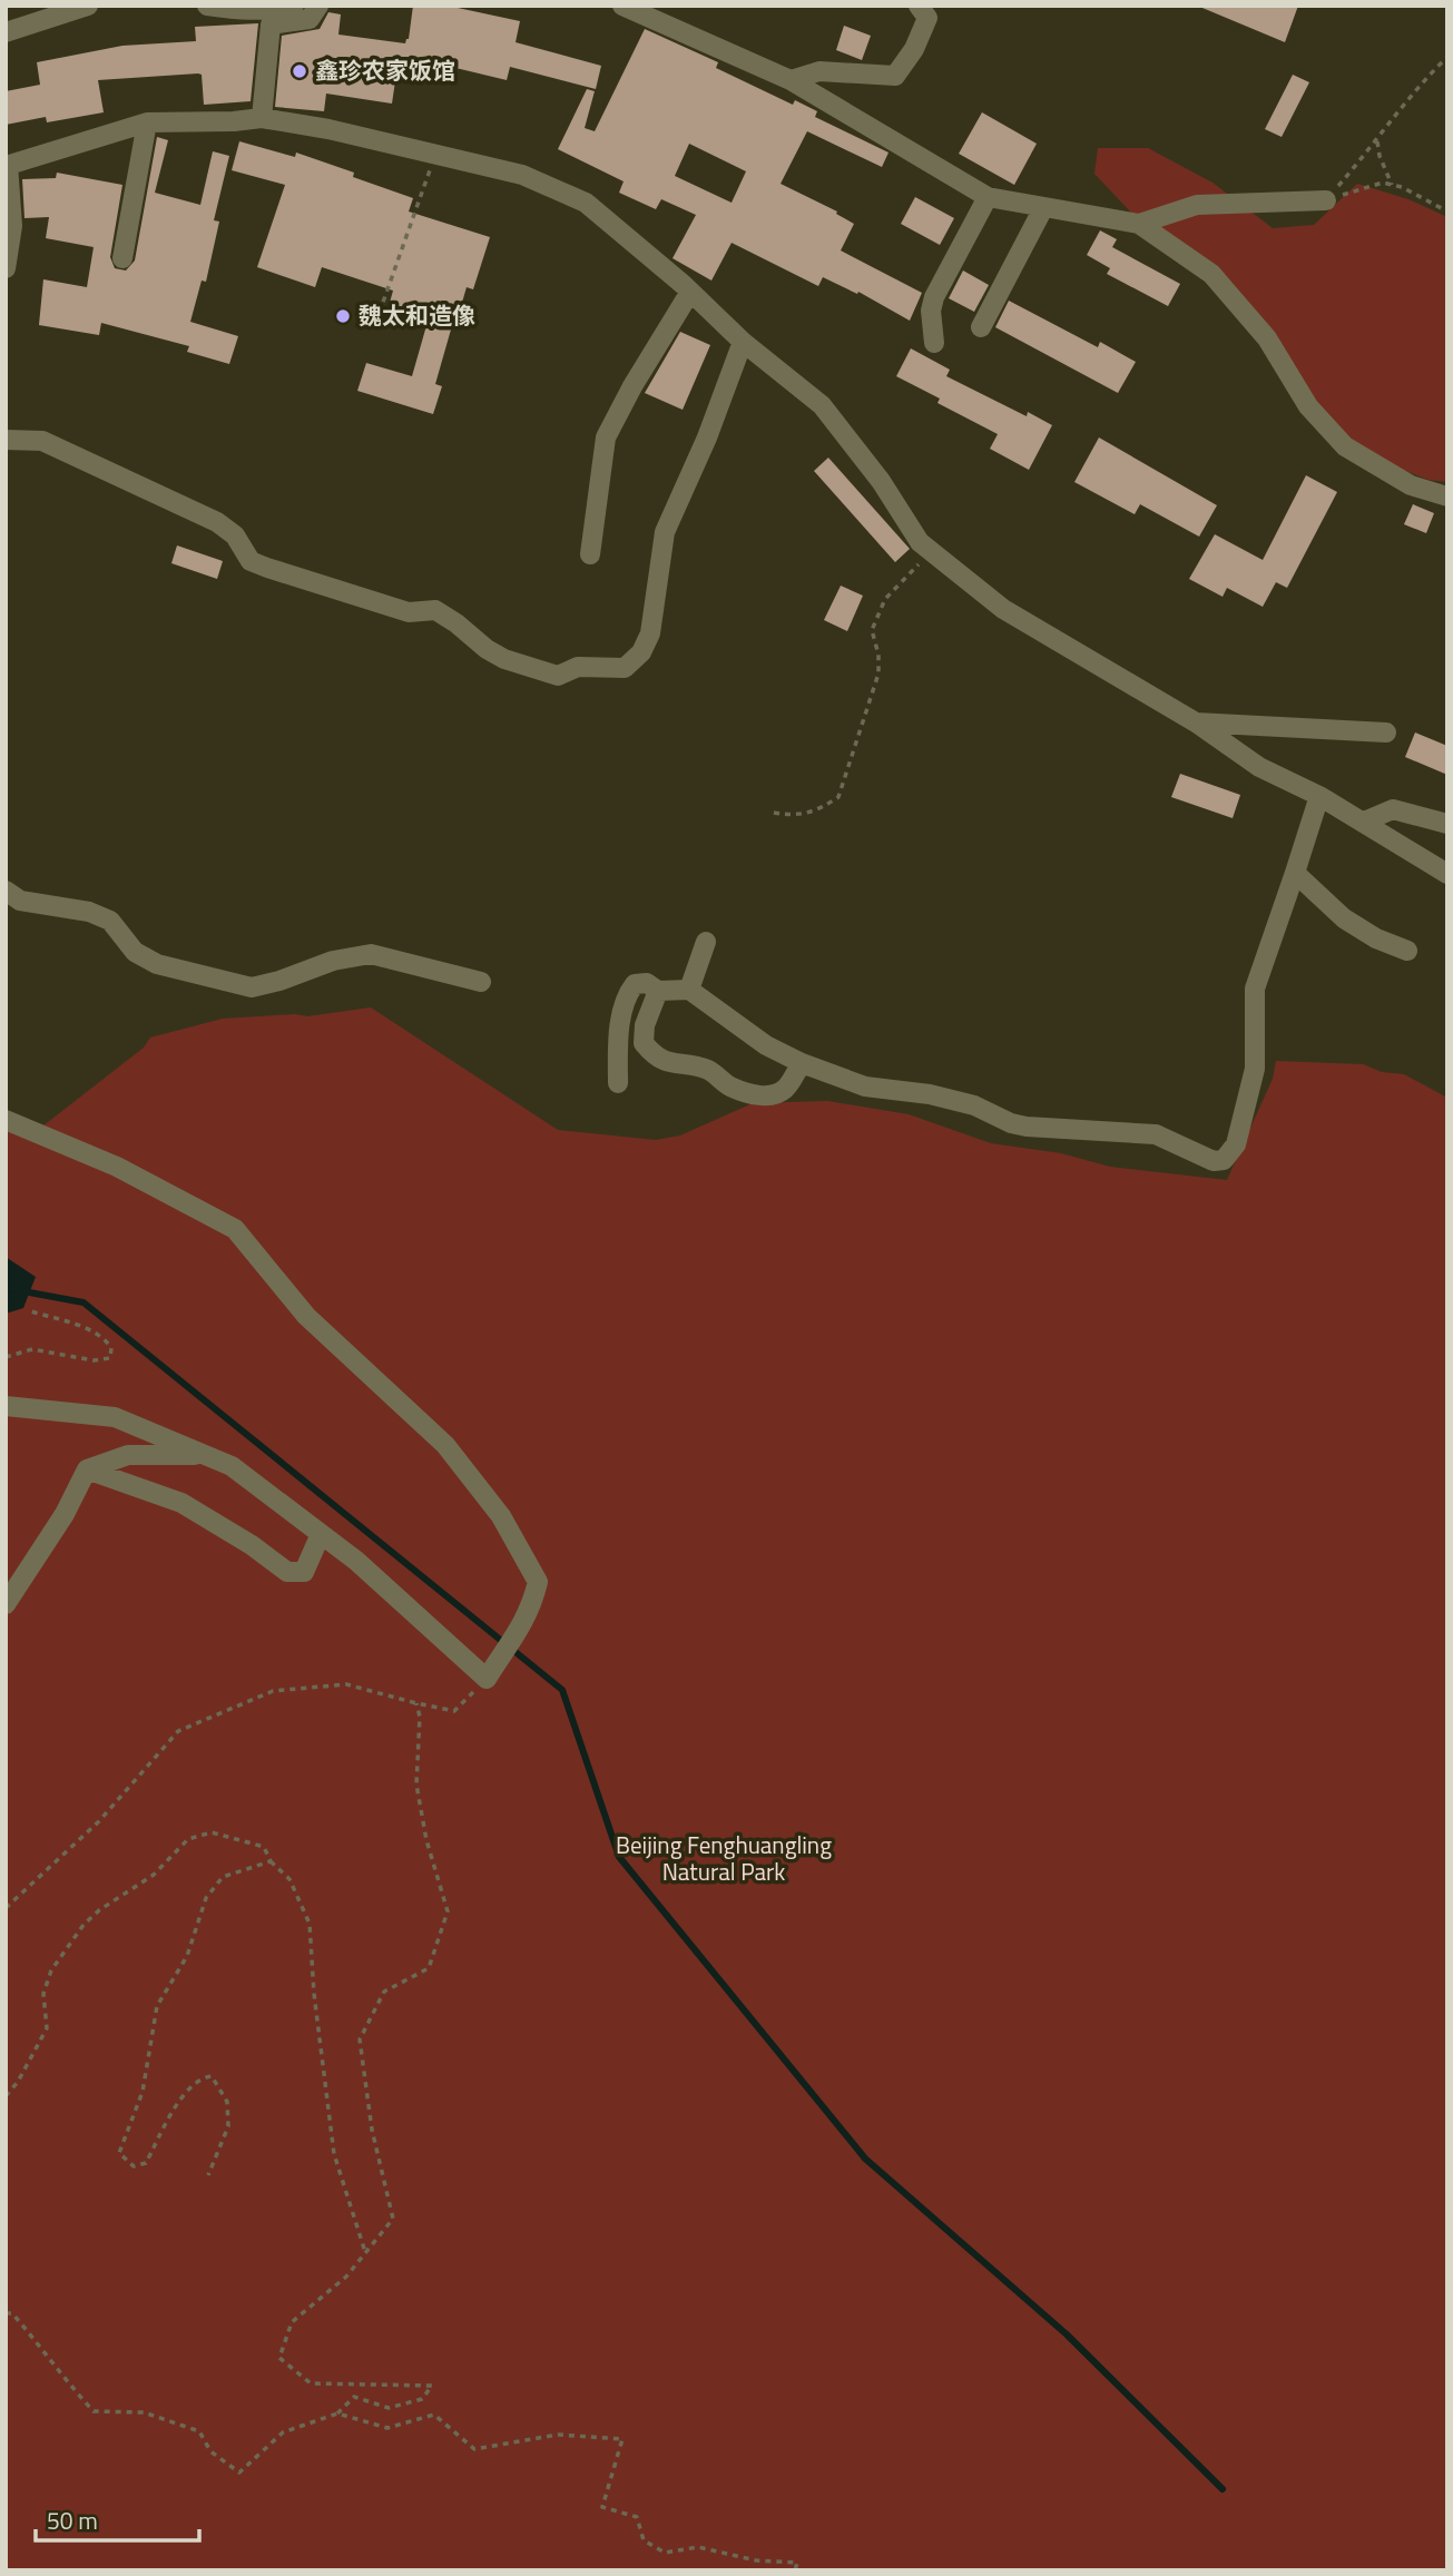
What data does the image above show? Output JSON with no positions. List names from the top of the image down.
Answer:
{
  "parks": ["Beijing Fenghuangling Natural Park"],
  "places": ["鑫珍农家饭馆", "魏太和造像"],
  "scale_bar": "50 m"
}
